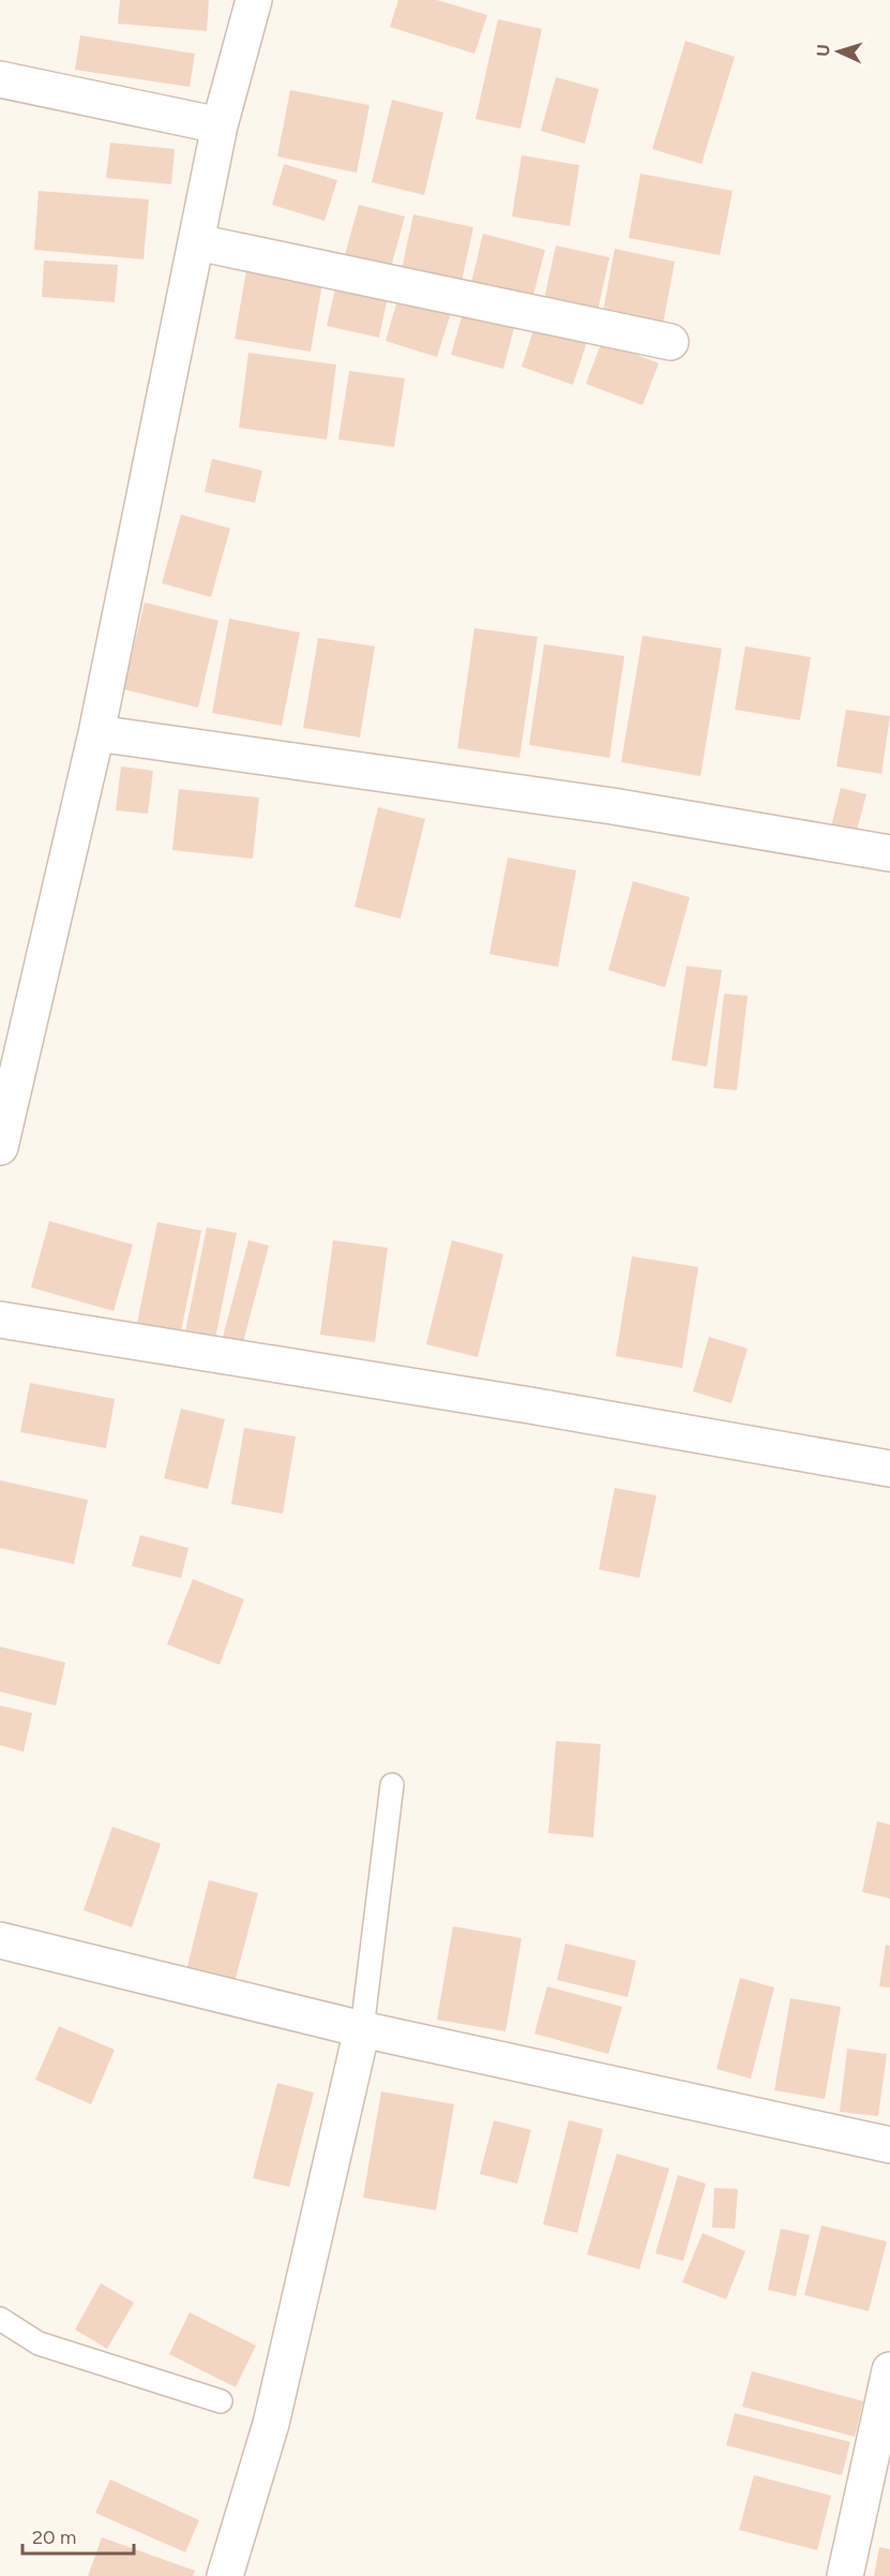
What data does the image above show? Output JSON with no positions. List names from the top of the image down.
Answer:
{
  "scale_bar": "20 m",
  "north": "left"
}
